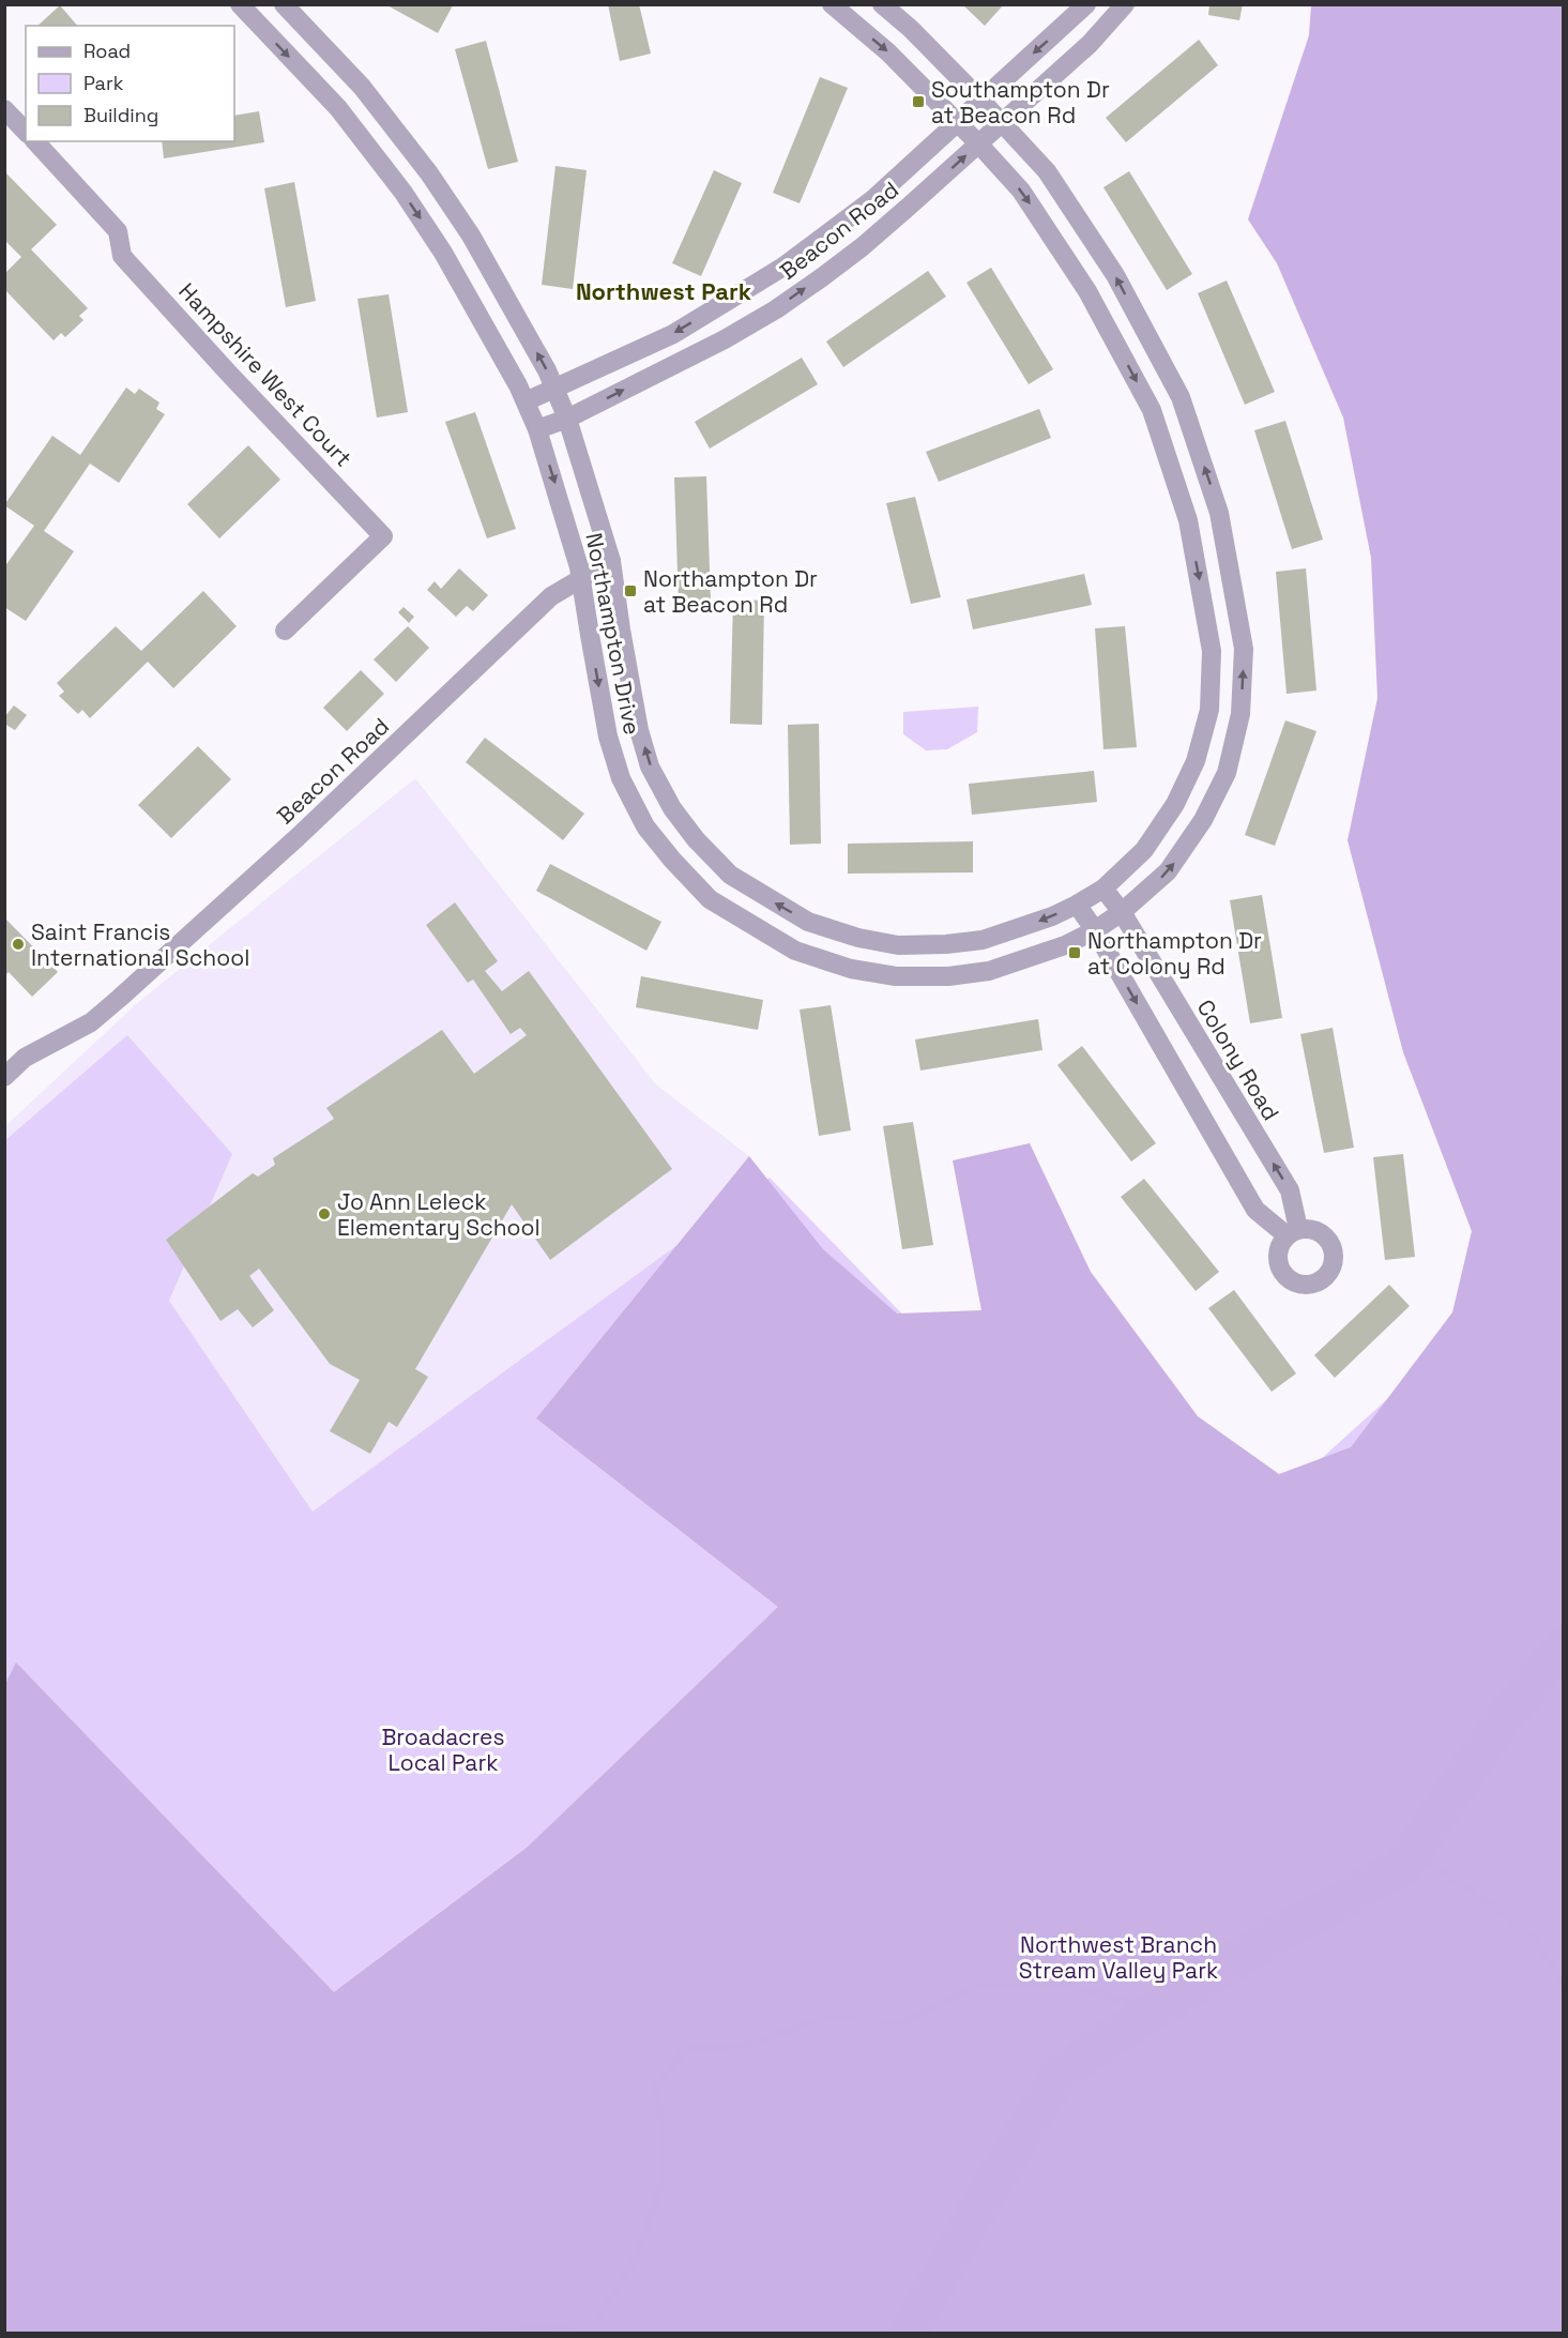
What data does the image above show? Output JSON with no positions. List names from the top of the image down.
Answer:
{
  "streets": {
    "street": [
      "Beacon Road",
      "Hampshire West Court",
      "Northampton Drive",
      "Colony Road"
    ]
  },
  "crossings": [
    ["Beacon Road", "Northampton Drive"],
    ["Northampton Drive", "Colony Road"]
  ],
  "districts": ["Northwest Park"],
  "parks": ["Broadacres Local Park", "Northwest Branch Stream Valley Park"],
  "places": {
    "transit": ["Southampton Dr at Beacon Rd", "Northampton Dr at Beacon Rd", "Northampton Dr at Colony Rd"],
    "other": ["Saint Francis International School", "Jo Ann Leleck Elementary School"]
  },
  "legend": ["Road", "Park", "Building"]
}
